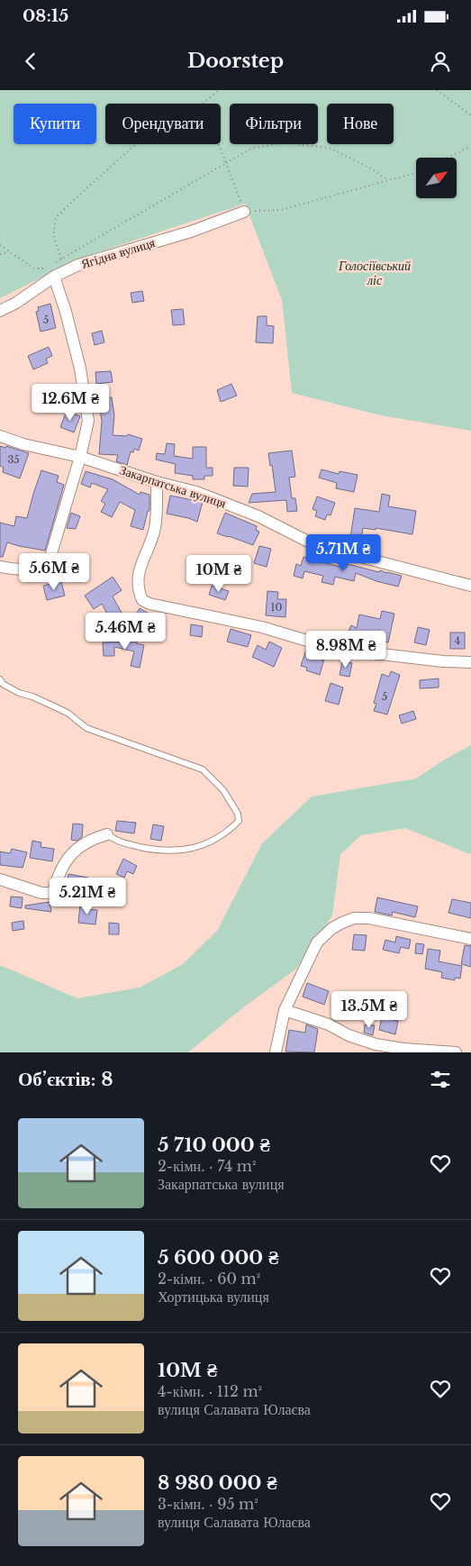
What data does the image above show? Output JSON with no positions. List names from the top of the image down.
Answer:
{
  "streets": {
    "street": ["Ягідна вулиця", "Закарпатська вулиця"]
  },
  "parks": ["Голосіївський ліс"],
  "house_numbers": [
    "5",
    "35",
    "10",
    "4",
    "5"
  ],
  "north": "top right",
  "page": {
    "status": "08:15",
    "header": "Doorstep",
    "chip": [
      "Купити",
      "Орендувати",
      "Фільтри",
      "Нове"
    ],
    "price": [
      "12.6M ₴",
      "5.71M ₴",
      "5.6M ₴",
      "10M ₴",
      "5.46M ₴",
      "8.98M ₴",
      "5.21M ₴",
      "13.5M ₴"
    ],
    "heading": "Об’єктів: 8",
    "list": [
      {
        "name": "5 710 000 ₴",
        "note": "2-кімн. · 74 m² · Закарпатська вулиця"
      },
      {
        "name": "5 600 000 ₴",
        "note": "2-кімн. · 60 m² · Хортицька вулиця"
      },
      {
        "name": "10M ₴",
        "note": "4-кімн. · 112 m² · вулиця Салавата Юлаєва"
      },
      {
        "name": "8 980 000 ₴",
        "note": "3-кімн. · 95 m² · вулиця Салавата Юлаєва"
      }
    ]
  }
}
